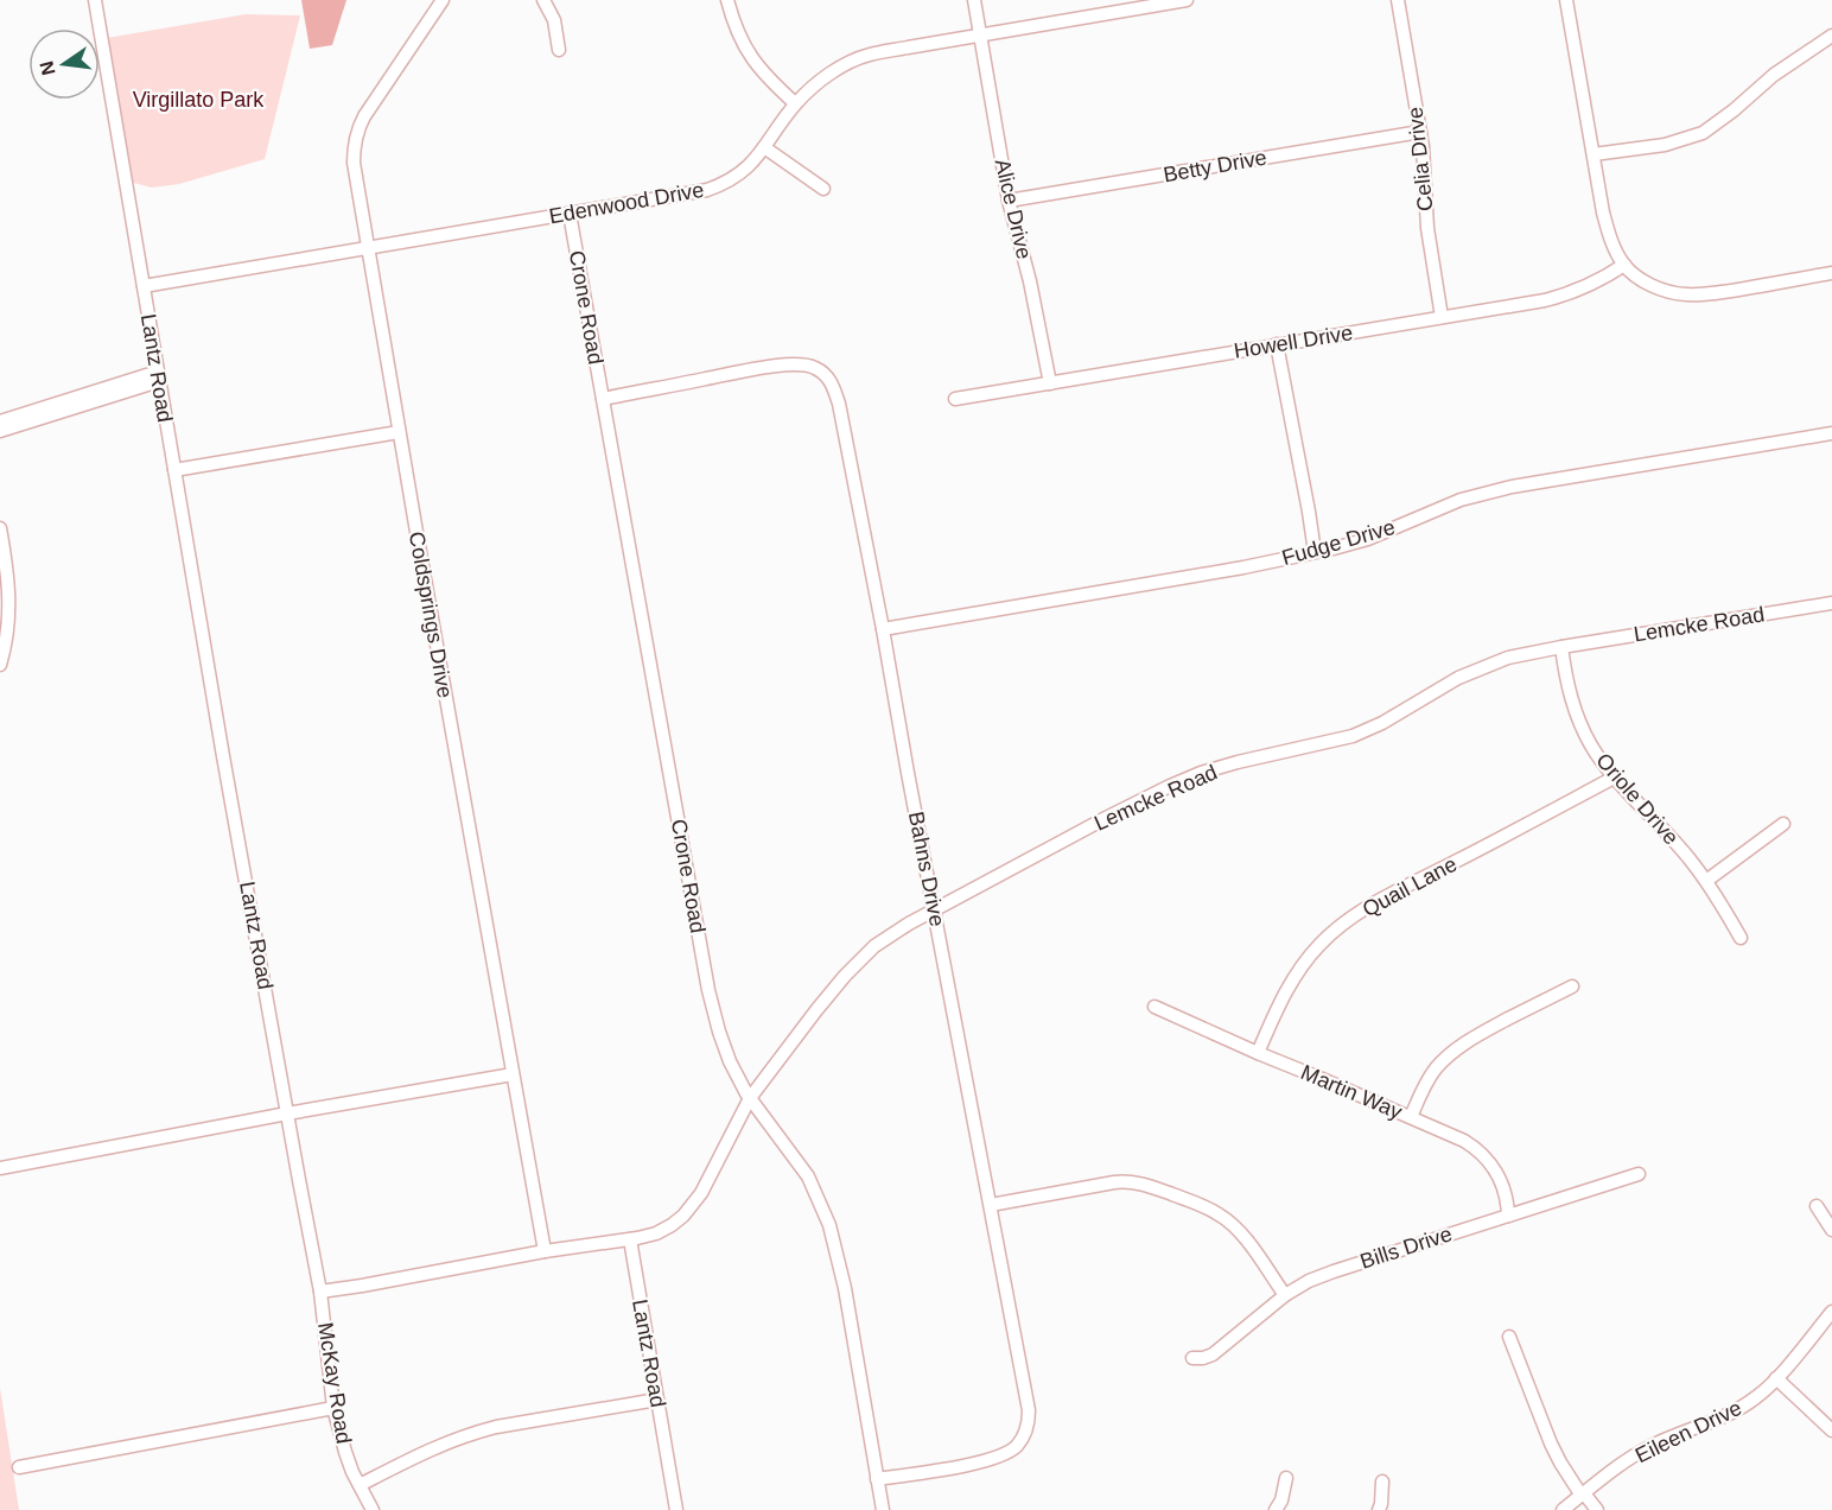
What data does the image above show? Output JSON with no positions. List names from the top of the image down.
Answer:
{
  "streets": {
    "street": [
      "Celia Drive",
      "Betty Drive",
      "Edenwood Drive",
      "Alice Drive",
      "Crone Road",
      "Howell Drive",
      "Lantz Road",
      "Fudge Drive",
      "Coldsprings Drive",
      "Lemcke Road",
      "Oriole Drive",
      "Bahns Drive",
      "Quail Lane",
      "Martin Way",
      "Bills Drive",
      "McKay Road",
      "Eileen Drive"
    ]
  },
  "crossings": [
    ["Celia Drive", "Betty Drive"],
    ["Celia Drive", "Howell Drive"],
    ["Betty Drive", "Alice Drive"],
    ["Edenwood Drive", "Alice Drive"],
    ["Edenwood Drive", "Crone Road"],
    ["Edenwood Drive", "Lantz Road"],
    ["Edenwood Drive", "Coldsprings Drive"],
    ["Alice Drive", "Howell Drive"],
    ["Crone Road", "Lemcke Road"],
    ["Crone Road", "Bahns Drive"],
    ["Lantz Road", "Lemcke Road"],
    ["Lantz Road", "McKay Road"],
    ["Fudge Drive", "Bahns Drive"],
    ["Lemcke Road", "Oriole Drive"],
    ["Lemcke Road", "Bahns Drive"],
    ["Oriole Drive", "Quail Lane"],
    ["Quail Lane", "Martin Way"],
    ["Martin Way", "Bills Drive"]
  ],
  "parks": ["Virgillato Park"],
  "north": "left"
}
